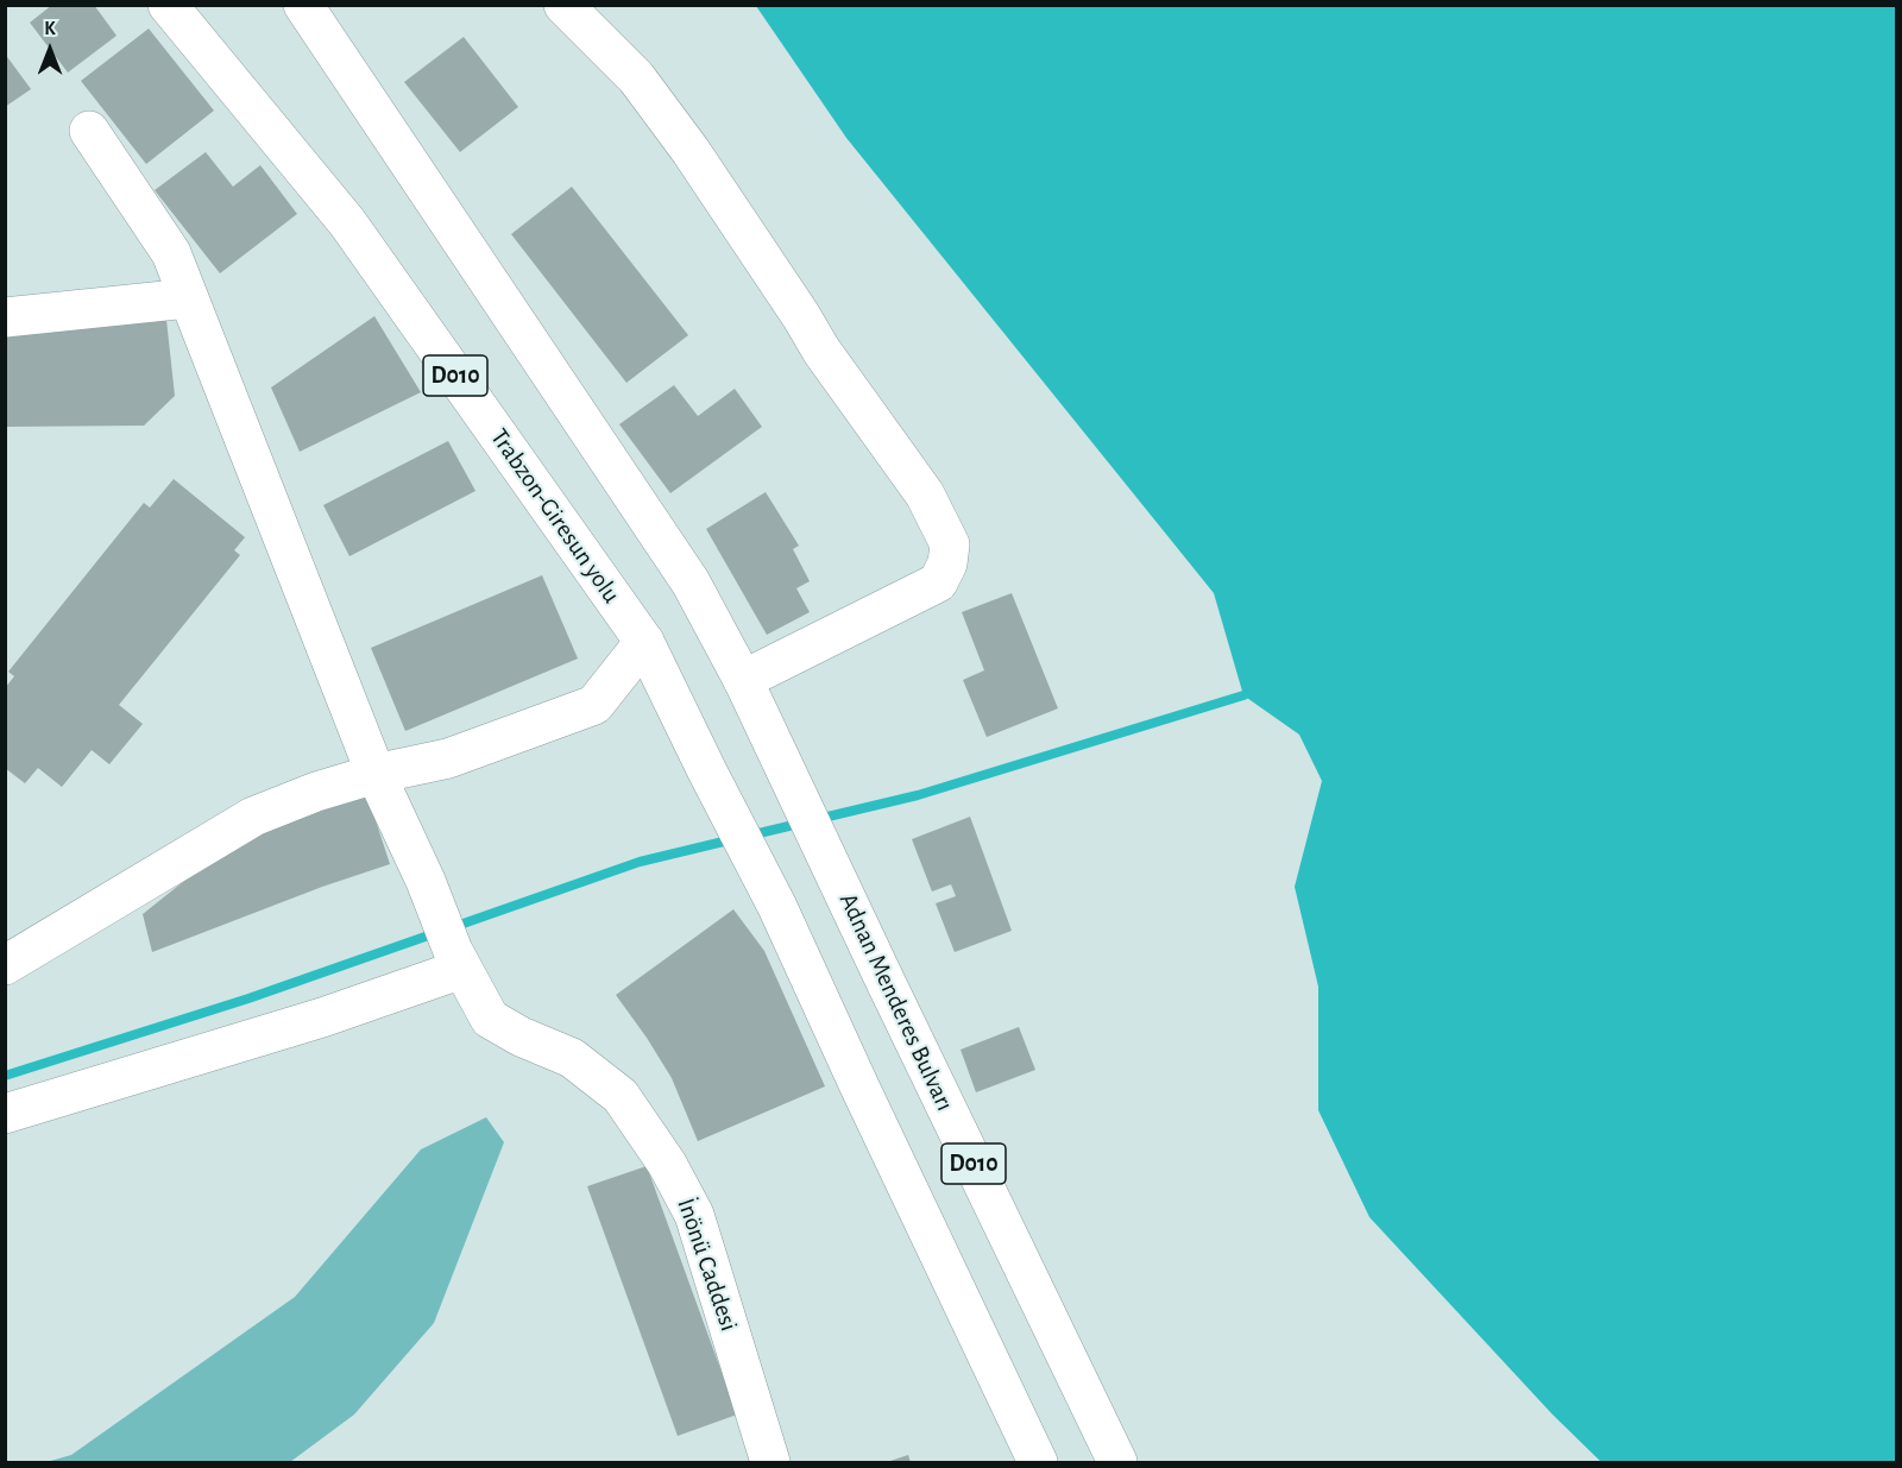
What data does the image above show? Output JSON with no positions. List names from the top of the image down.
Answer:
{
  "streets": {
    "main road": [
      "D010",
      "Trabzon-Giresun yolu",
      "Adnan Menderes Bulvarı",
      "İnönü Caddesi"
    ]
  },
  "crossings": [
    ["D010", "Adnan Menderes Bulvarı"]
  ],
  "north": "top"
}
